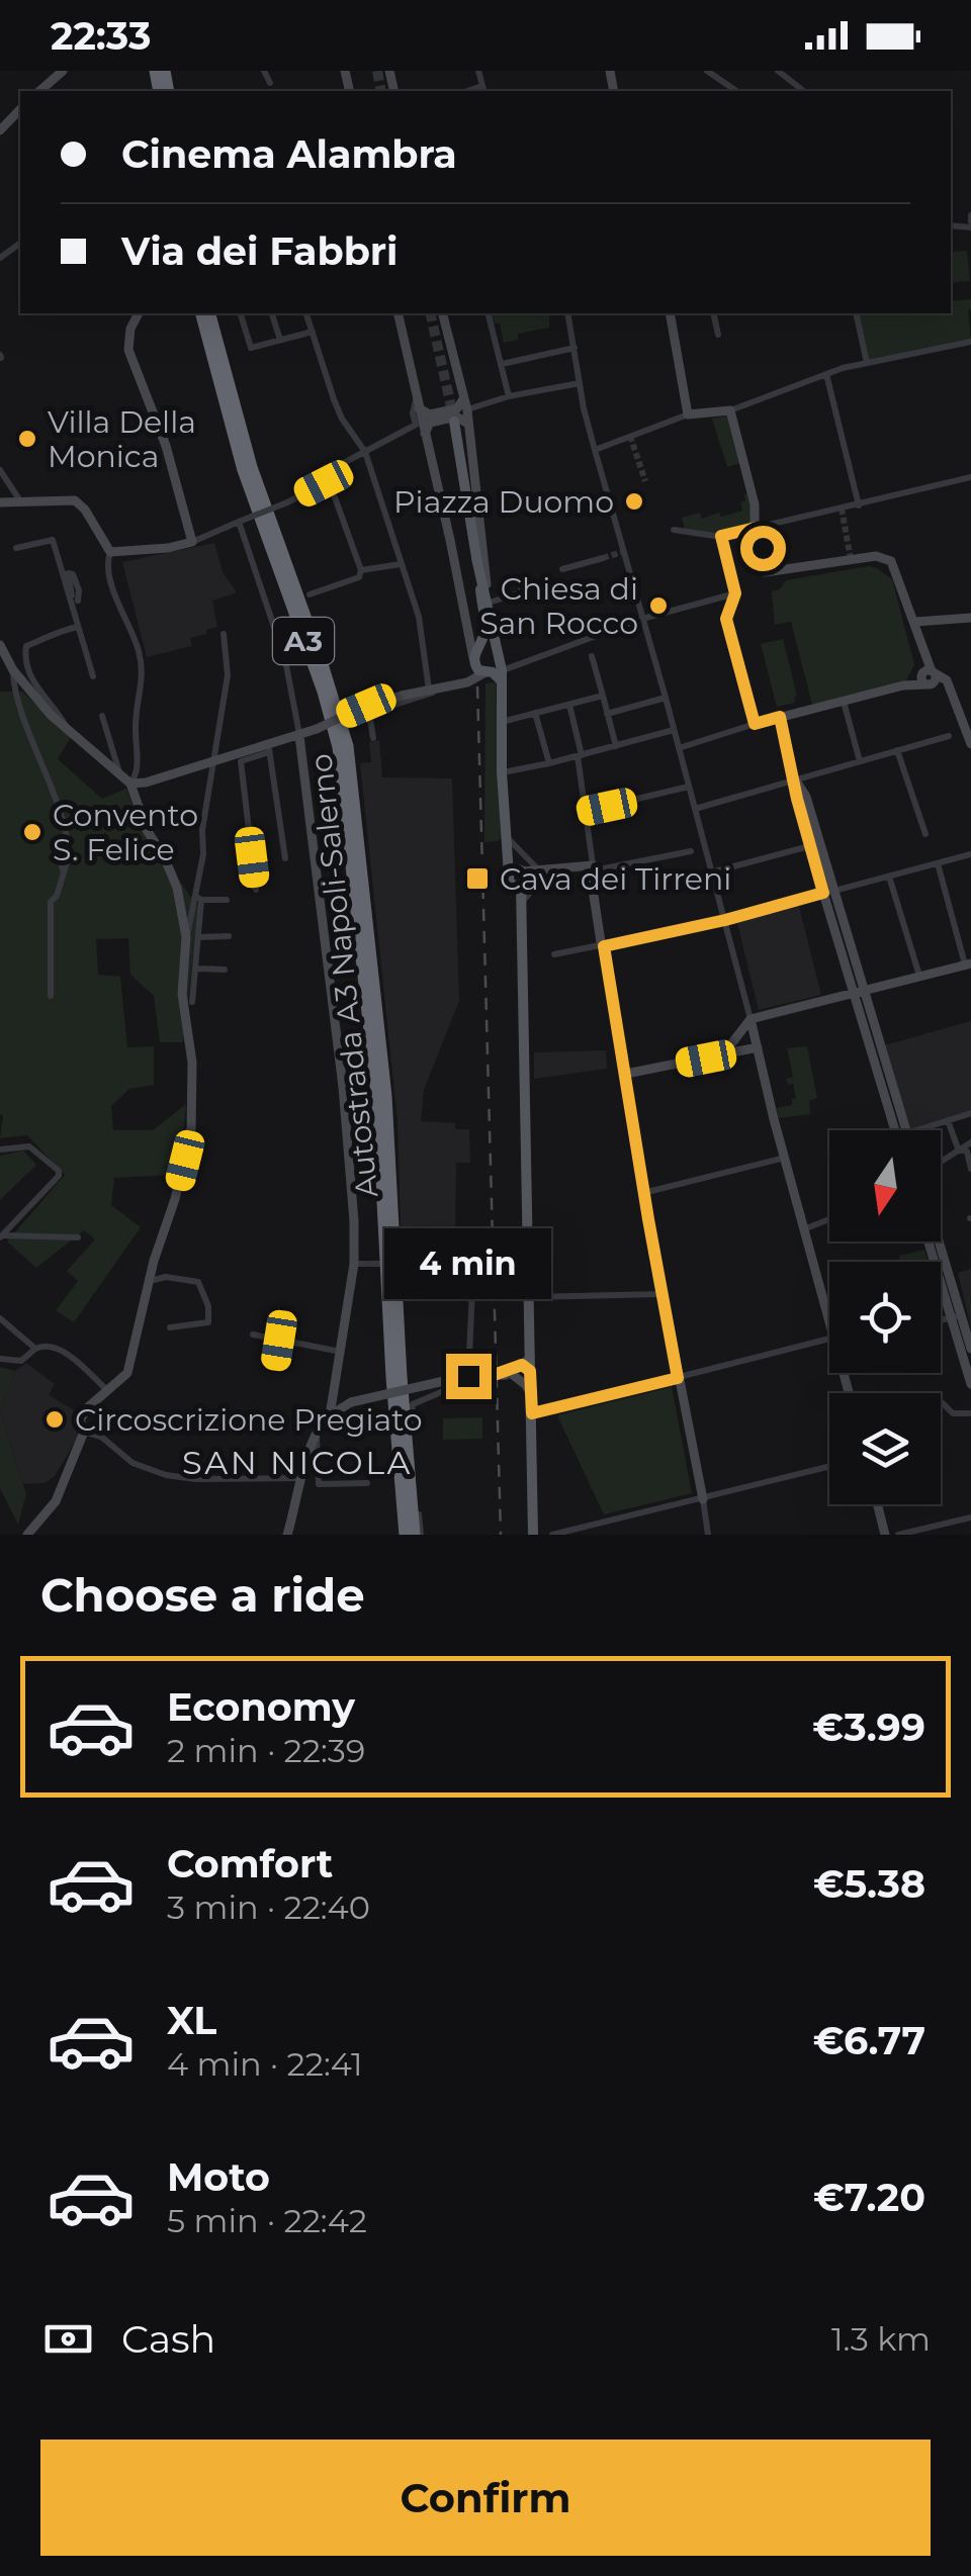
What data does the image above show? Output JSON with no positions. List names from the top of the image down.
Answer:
{
  "streets": {
    "highway": ["A3", "Autostrada A3 Napoli-Salerno"]
  },
  "districts": ["SAN NICOLA"],
  "places": {
    "other": [
      "Villa Della Monica",
      "Piazza Duomo",
      "Chiesa di San Rocco",
      "Convento S. Felice",
      "Circoscrizione Pregiato"
    ],
    "transit": ["Cava dei Tirreni"]
  },
  "north": "bottom",
  "page": {
    "status": "22:33",
    "banner": ["Cinema Alambra", "Via dei Fabbri"],
    "bubble": "4 min",
    "heading": "Choose a ride",
    "list": [
      {
        "name": "Economy",
        "note": "2 min · 22:39",
        "value": "€3.99"
      },
      {
        "name": "Comfort",
        "note": "3 min · 22:40",
        "value": "€5.38"
      },
      {
        "name": "XL",
        "note": "4 min · 22:41",
        "value": "€6.77"
      },
      {
        "name": "Moto",
        "note": "5 min · 22:42",
        "value": "€7.20"
      }
    ],
    "pay": ["Cash", "1.3 km"],
    "buttons": "Confirm"
  }
}
